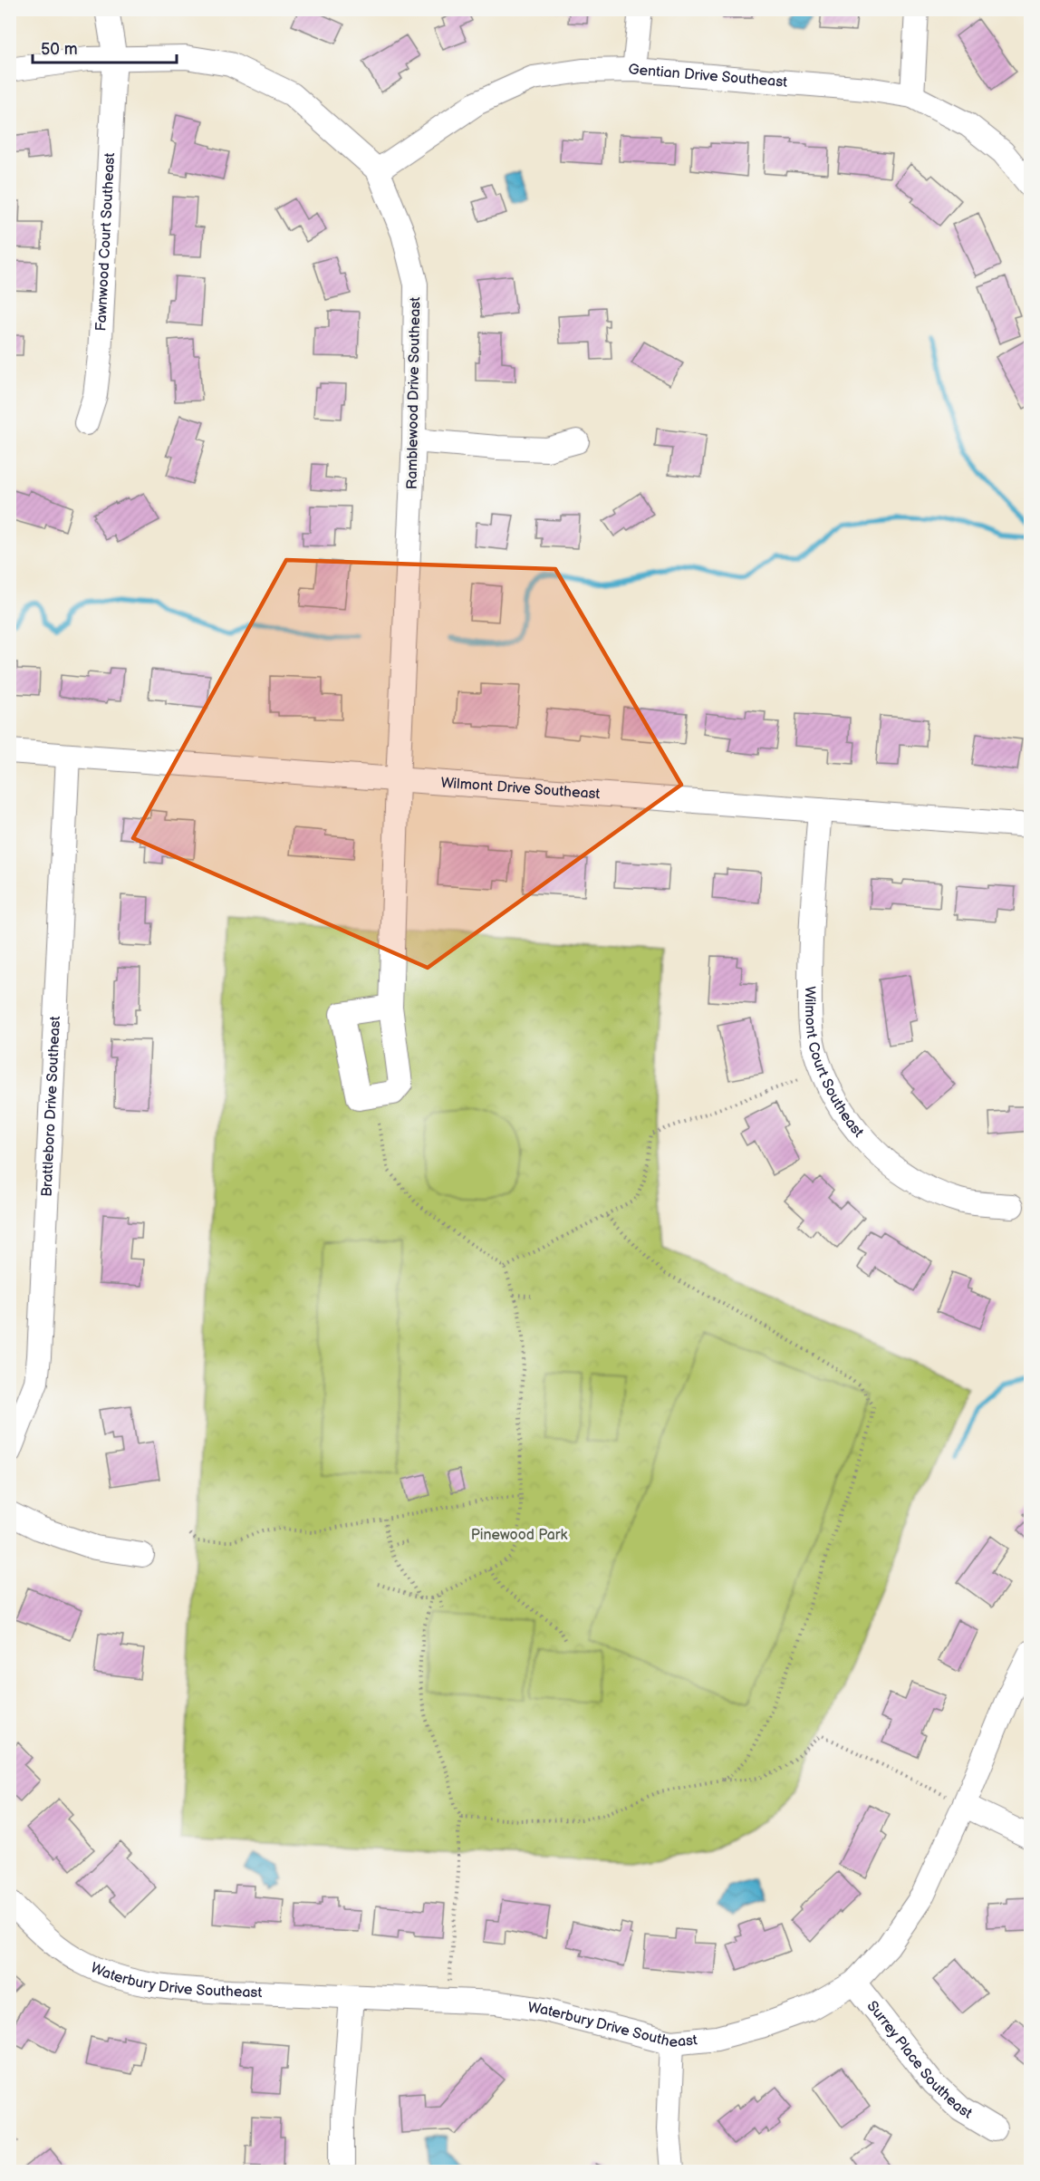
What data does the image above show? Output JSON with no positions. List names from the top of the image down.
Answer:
{
  "streets": {
    "street": [
      "Gentian Drive Southeast",
      "Fawnwood Court Southeast",
      "Ramblewood Drive Southeast",
      "Wilmont Drive Southeast",
      "Wilmont Court Southeast",
      "Brattleboro Drive Southeast",
      "Waterbury Drive Southeast",
      "Surrey Place Southeast"
    ]
  },
  "crossings": [
    ["Gentian Drive Southeast", "Ramblewood Drive Southeast"],
    ["Fawnwood Court Southeast", "Ramblewood Drive Southeast"],
    ["Ramblewood Drive Southeast", "Wilmont Drive Southeast"],
    ["Wilmont Drive Southeast", "Wilmont Court Southeast"],
    ["Wilmont Drive Southeast", "Brattleboro Drive Southeast"],
    ["Waterbury Drive Southeast", "Surrey Place Southeast"]
  ],
  "parks": ["Pinewood Park"],
  "scale_bar": "50 m"
}
